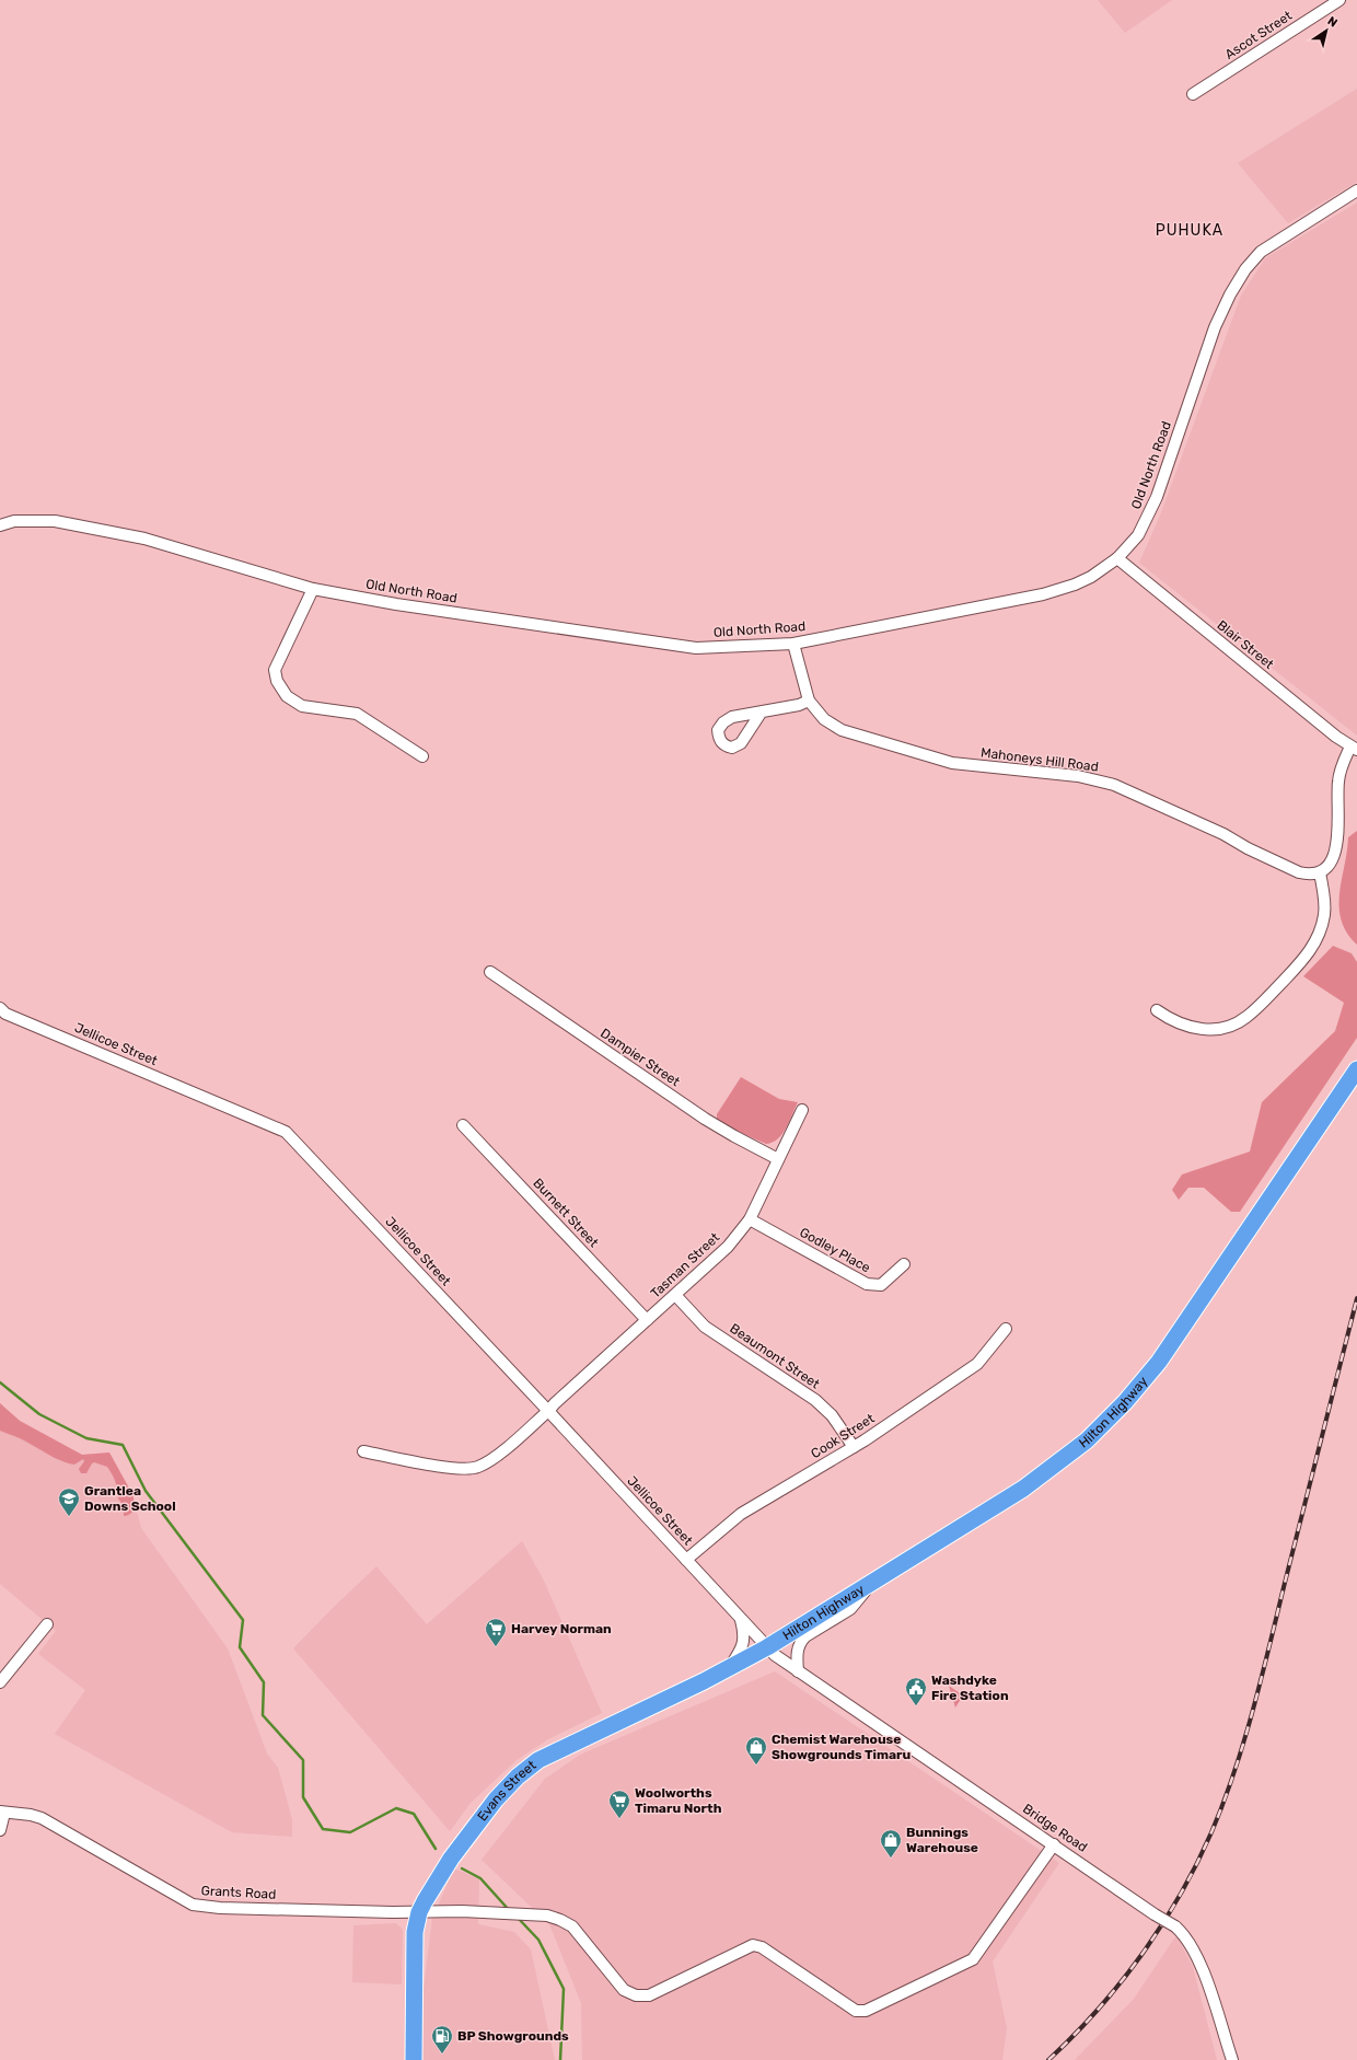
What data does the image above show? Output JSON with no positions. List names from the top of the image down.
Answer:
{
  "streets": {
    "highway": ["Hilton Highway", "Evans Street"],
    "street": [
      "Ascot Street",
      "Old North Road",
      "Blair Street",
      "Mahoneys Hill Road",
      "Jellicoe Street",
      "Dampier Street",
      "Burnett Street",
      "Godley Place",
      "Tasman Street",
      "Beaumont Street",
      "Cook Street",
      "Bridge Road",
      "Grants Road"
    ]
  },
  "crossings": [
    ["Old North Road", "Blair Street"],
    ["Old North Road", "Mahoneys Hill Road"],
    ["Jellicoe Street", "Tasman Street"],
    ["Jellicoe Street", "Hilton Highway"],
    ["Jellicoe Street", "Cook Street"],
    ["Jellicoe Street", "Evans Street"],
    ["Jellicoe Street", "Bridge Road"],
    ["Dampier Street", "Tasman Street"],
    ["Burnett Street", "Tasman Street"],
    ["Godley Place", "Tasman Street"],
    ["Tasman Street", "Beaumont Street"],
    ["Beaumont Street", "Cook Street"],
    ["Hilton Highway", "Evans Street"],
    ["Hilton Highway", "Bridge Road"],
    ["Evans Street", "Bridge Road"],
    ["Evans Street", "Grants Road"],
    ["Bridge Road", "Grants Road"]
  ],
  "districts": ["PUHUKA"],
  "places": {
    "school or university": ["Grantlea Downs School"],
    "supermarket": ["Harvey Norman", "Woolworths Timaru North"],
    "public building": ["Washdyke Fire Station"],
    "shop": ["Chemist Warehouse Showgrounds Timaru", "Bunnings Warehouse"],
    "fuel station": ["BP Showgrounds"]
  },
  "north": "top right"
}
